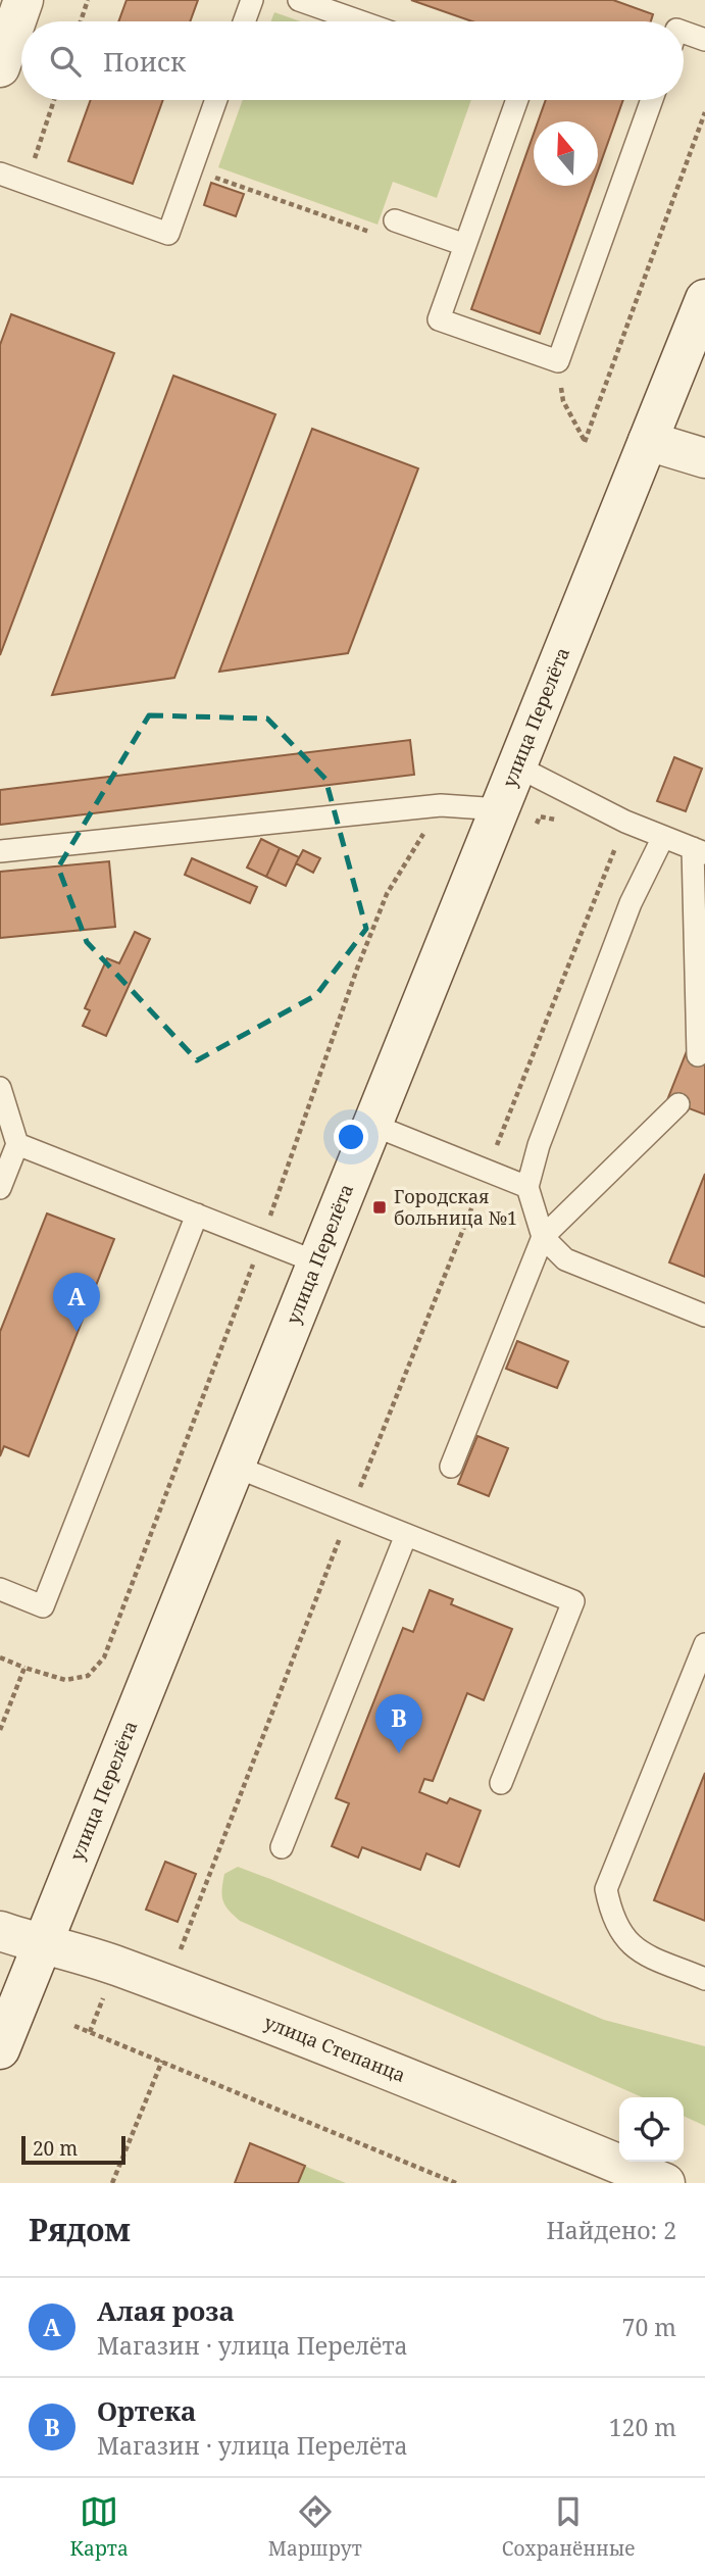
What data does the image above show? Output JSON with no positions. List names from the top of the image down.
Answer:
{
  "streets": {
    "main road": ["улица Перелёта", "улица Степанца"]
  },
  "crossings": [
    ["улица Перелёта", "улица Степанца"]
  ],
  "places": {
    "transit": ["Городская больница №1"]
  },
  "scale_bar": "20 m",
  "north": "top",
  "page": {
    "search": "Поиск",
    "pins": ["A", "B"],
    "scale": "20 m",
    "heading": ["Рядом", "Найдено: 2"],
    "list": [
      {
        "mark": "A",
        "name": "Алая роза",
        "note": "Магазин · улица Перелёта",
        "value": "70 m"
      },
      {
        "mark": "B",
        "name": "Ортека",
        "note": "Магазин · улица Перелёта",
        "value": "120 m"
      }
    ],
    "nav": ["Карта", "Маршрут", "Сохранённые"]
  }
}
